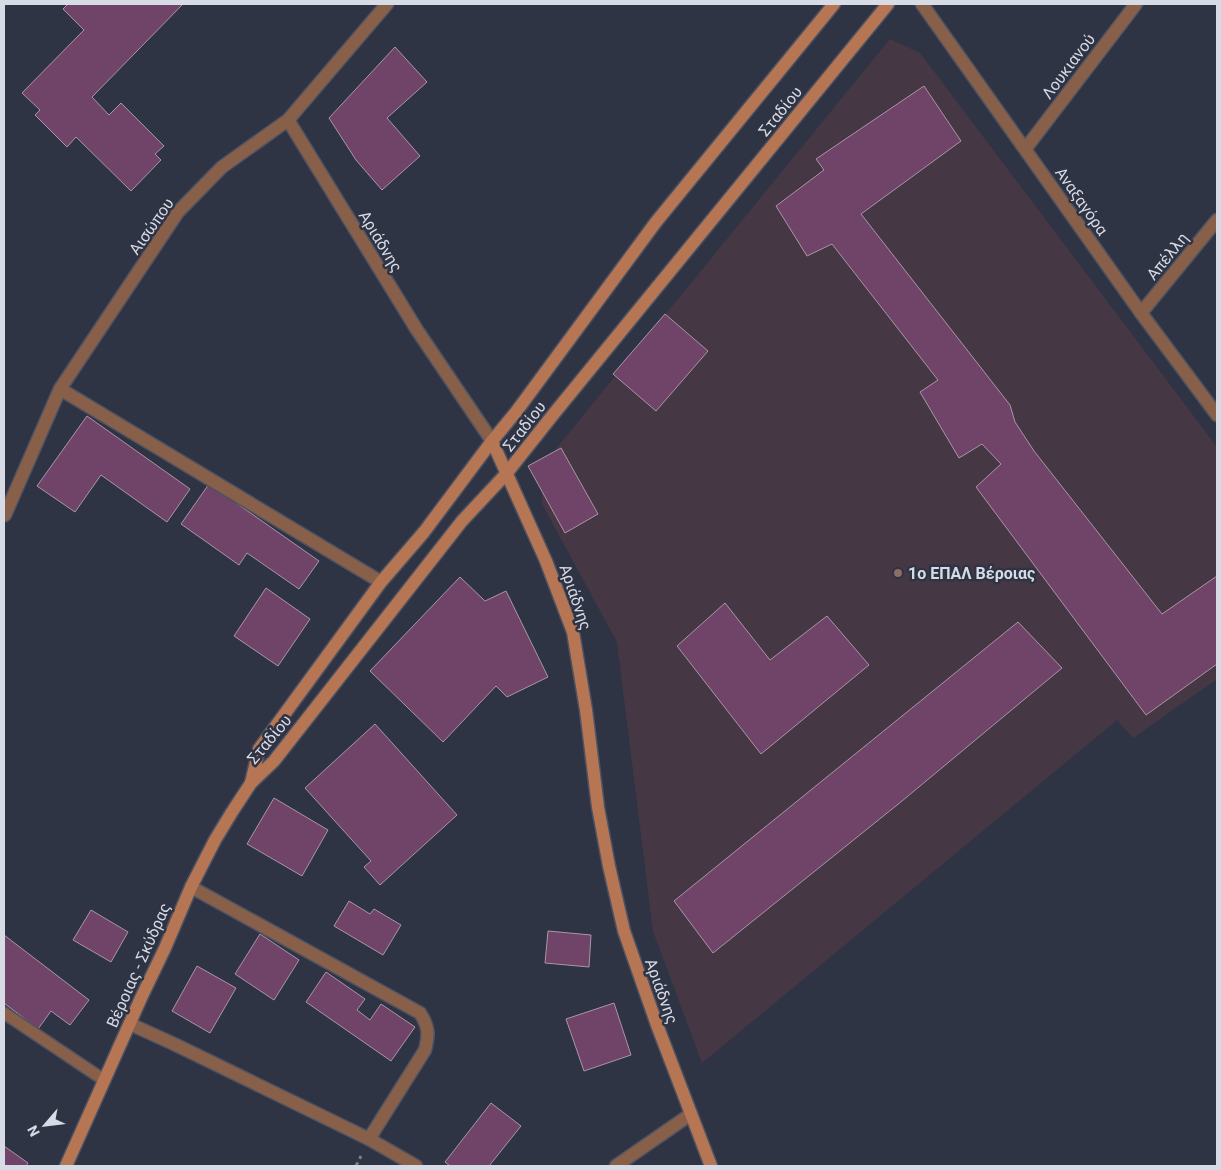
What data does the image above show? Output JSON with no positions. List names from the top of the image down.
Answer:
{
  "streets": {
    "main road": ["Σταδίου", "Αριάδνης", "Βέροιας - Σκύδρας"],
    "street": [
      "Λουκιανού",
      "Αναξαγόρα",
      "Αισώπου",
      "Απέλλη"
    ]
  },
  "crossings": [
    ["Λουκιανού", "Αναξαγόρα"],
    ["Σταδίου", "Αριάδνης"],
    ["Σταδίου", "Βέροιας - Σκύδρας"],
    ["Αναξαγόρα", "Απέλλη"],
    ["Αισώπου", "Αριάδνης"]
  ],
  "places": ["1ο ΕΠΑΛ Βέροιας"],
  "north": "bottom left"
}
